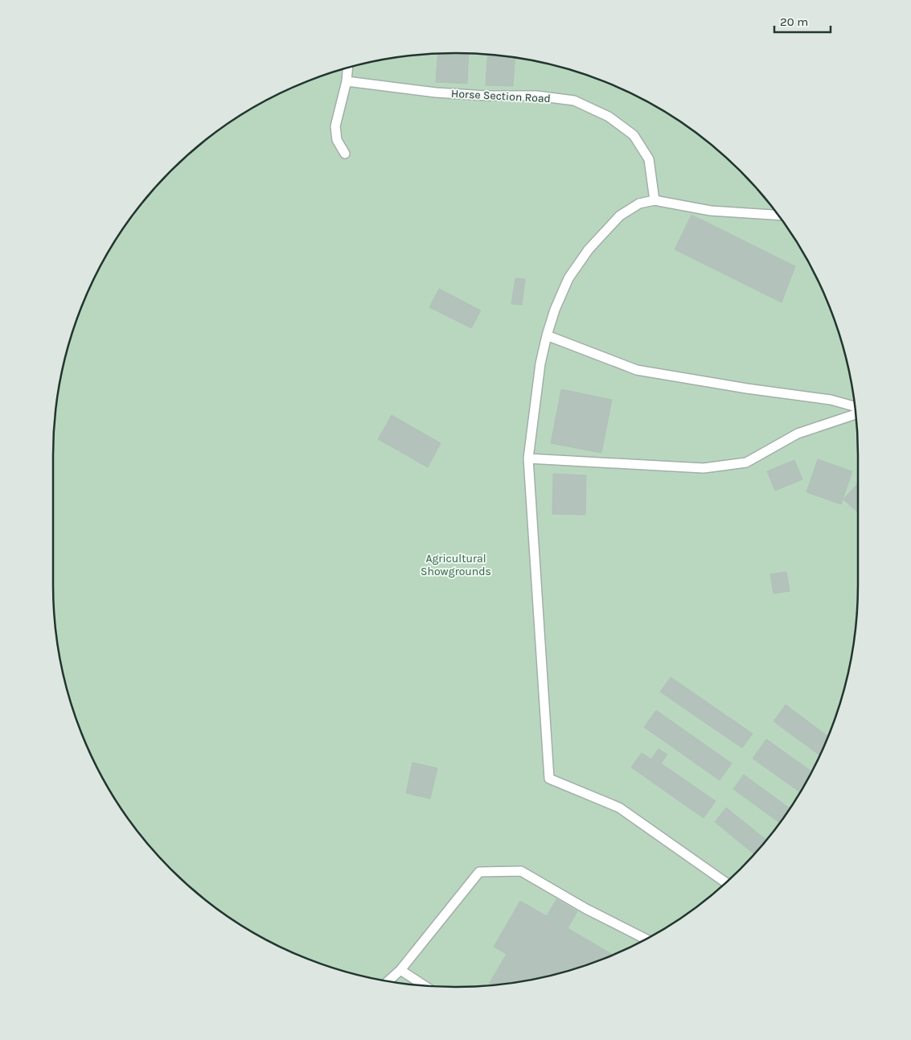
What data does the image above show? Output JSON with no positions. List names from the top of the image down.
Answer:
{
  "streets": {
    "lane": ["Horse Section Road"]
  },
  "parks": ["Agricultural Showgrounds"],
  "scale_bar": "20 m"
}
